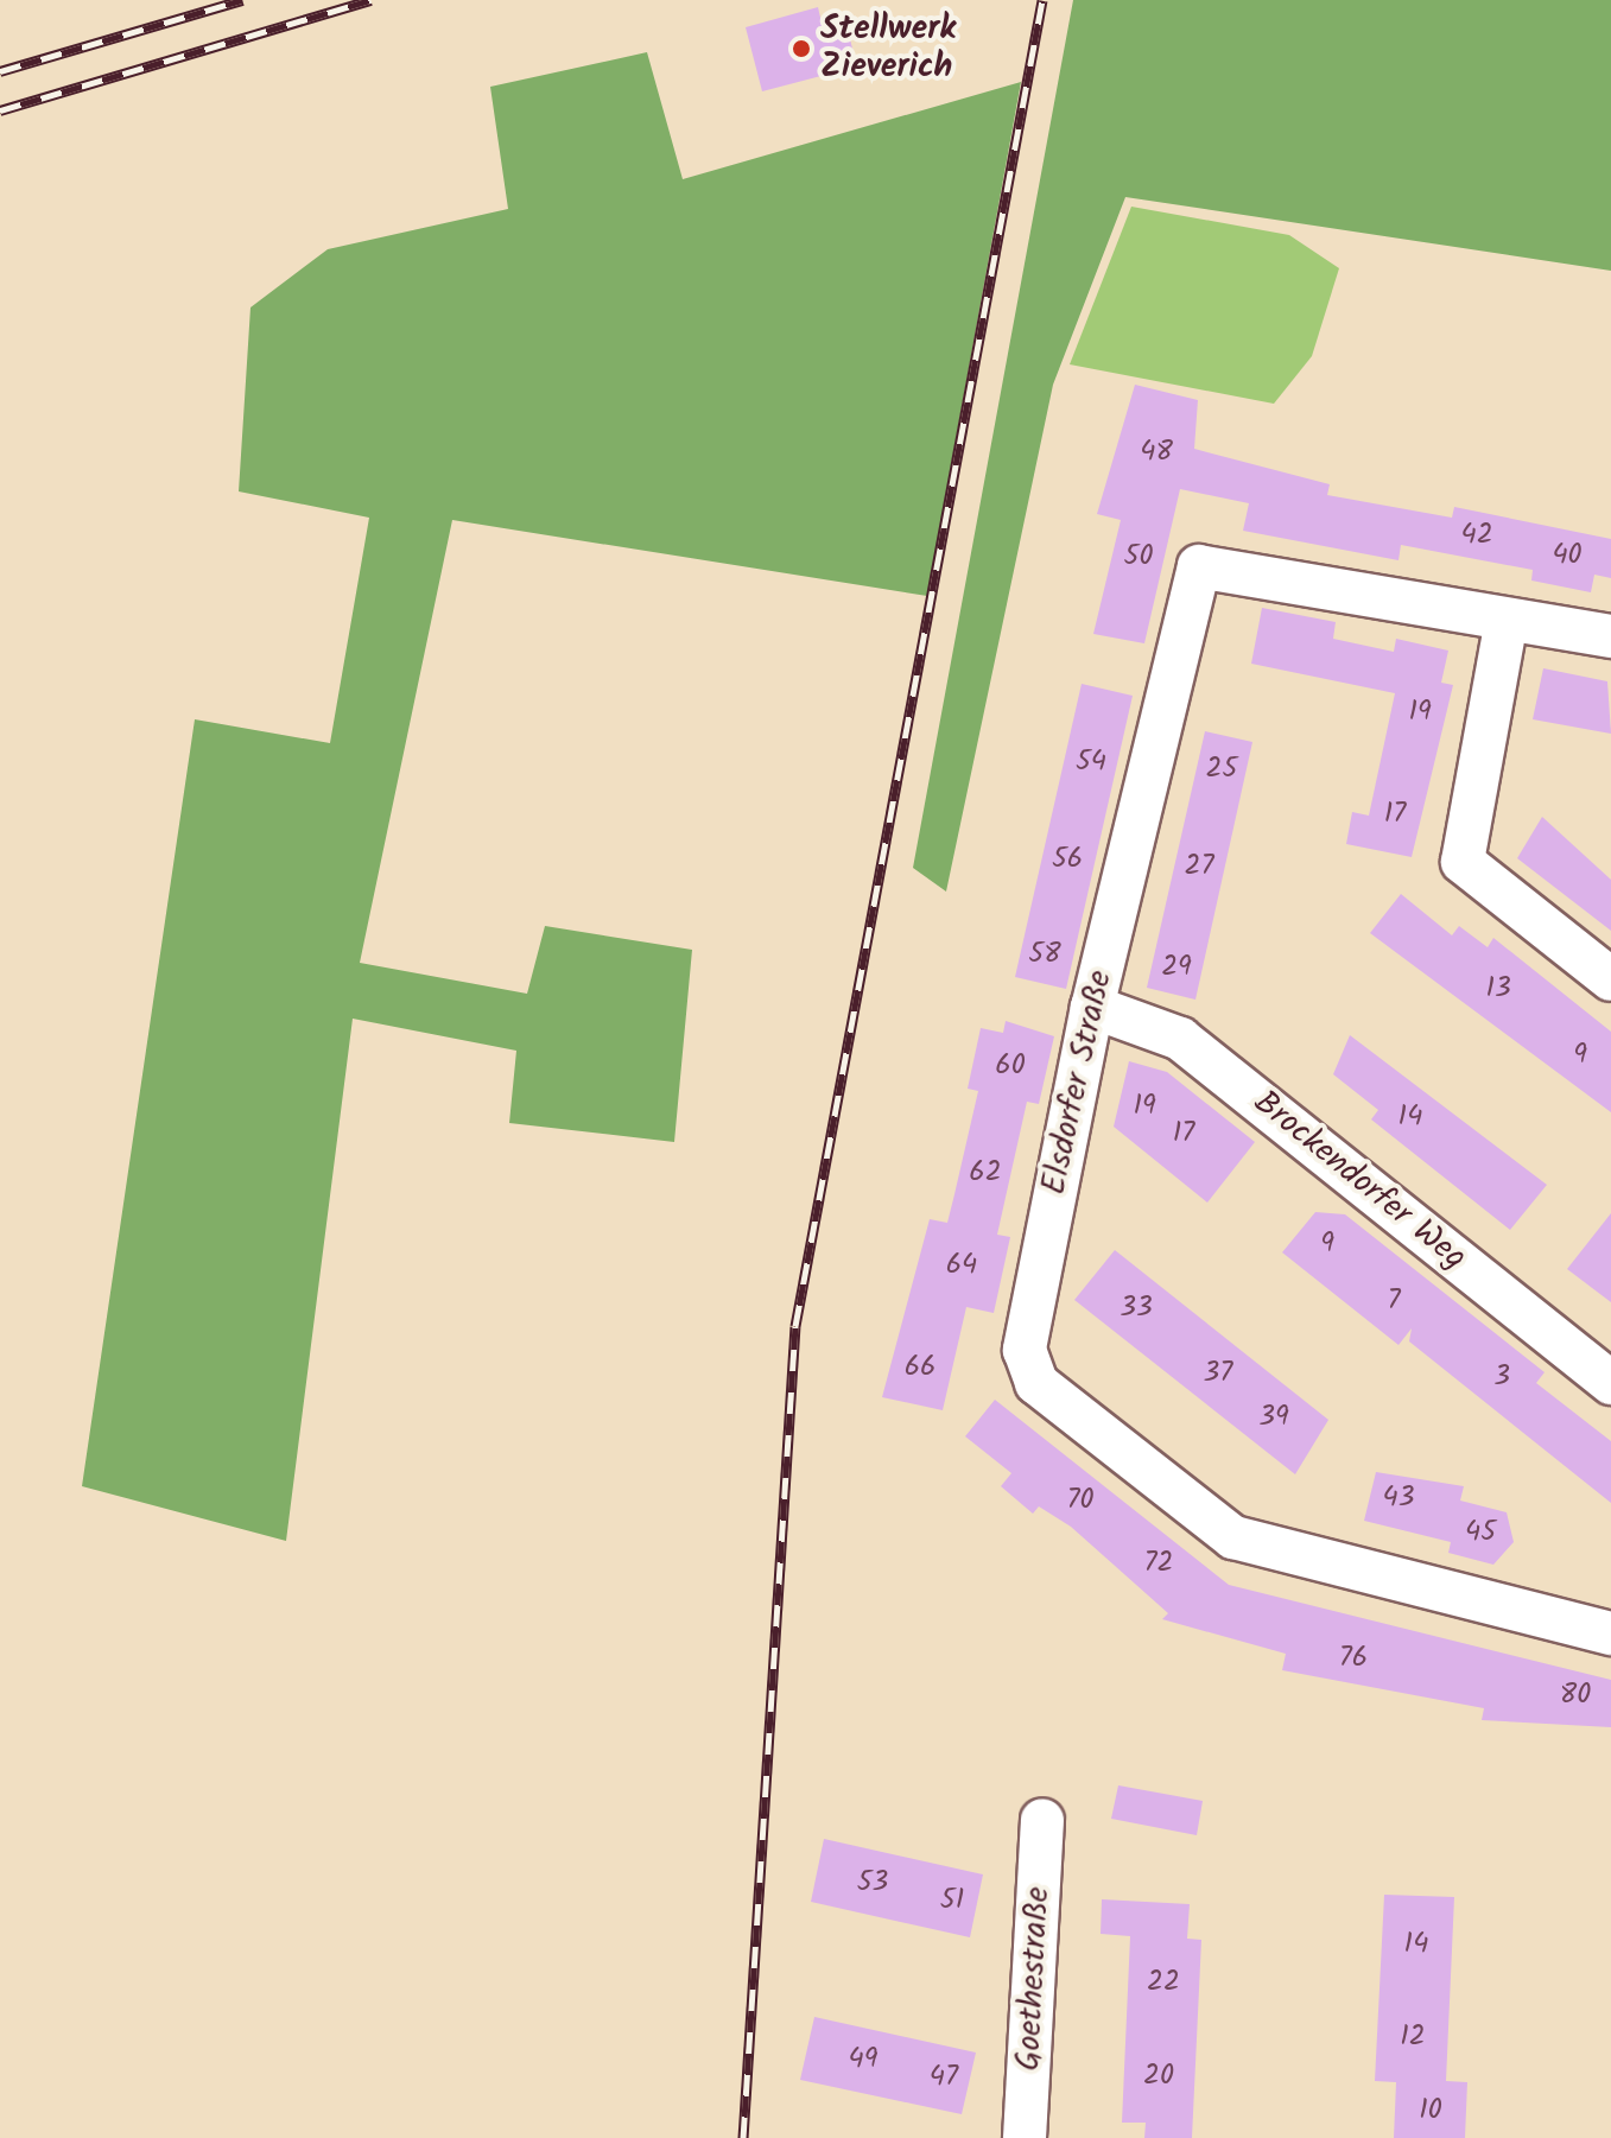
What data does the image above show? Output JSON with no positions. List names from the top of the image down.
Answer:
{
  "streets": {
    "street": ["Elsdorfer Straße", "Brockendorfer Weg", "Goethestraße"]
  },
  "crossings": [
    ["Elsdorfer Straße", "Brockendorfer Weg"]
  ],
  "places": ["Stellwerk Zieverich"],
  "house_numbers": [
    "48",
    "42",
    "40",
    "50",
    "19",
    "54",
    "25",
    "17",
    "56",
    "27",
    "58",
    "29",
    "13",
    "9",
    "60",
    "19",
    "14",
    "17",
    "62",
    "9",
    "64",
    "7",
    "33",
    "66",
    "37",
    "3",
    "39",
    "43",
    "70",
    "45",
    "72",
    "76",
    "80",
    "53",
    "51",
    "14",
    "22",
    "12",
    "49",
    "20",
    "47",
    "10"
  ]
}
